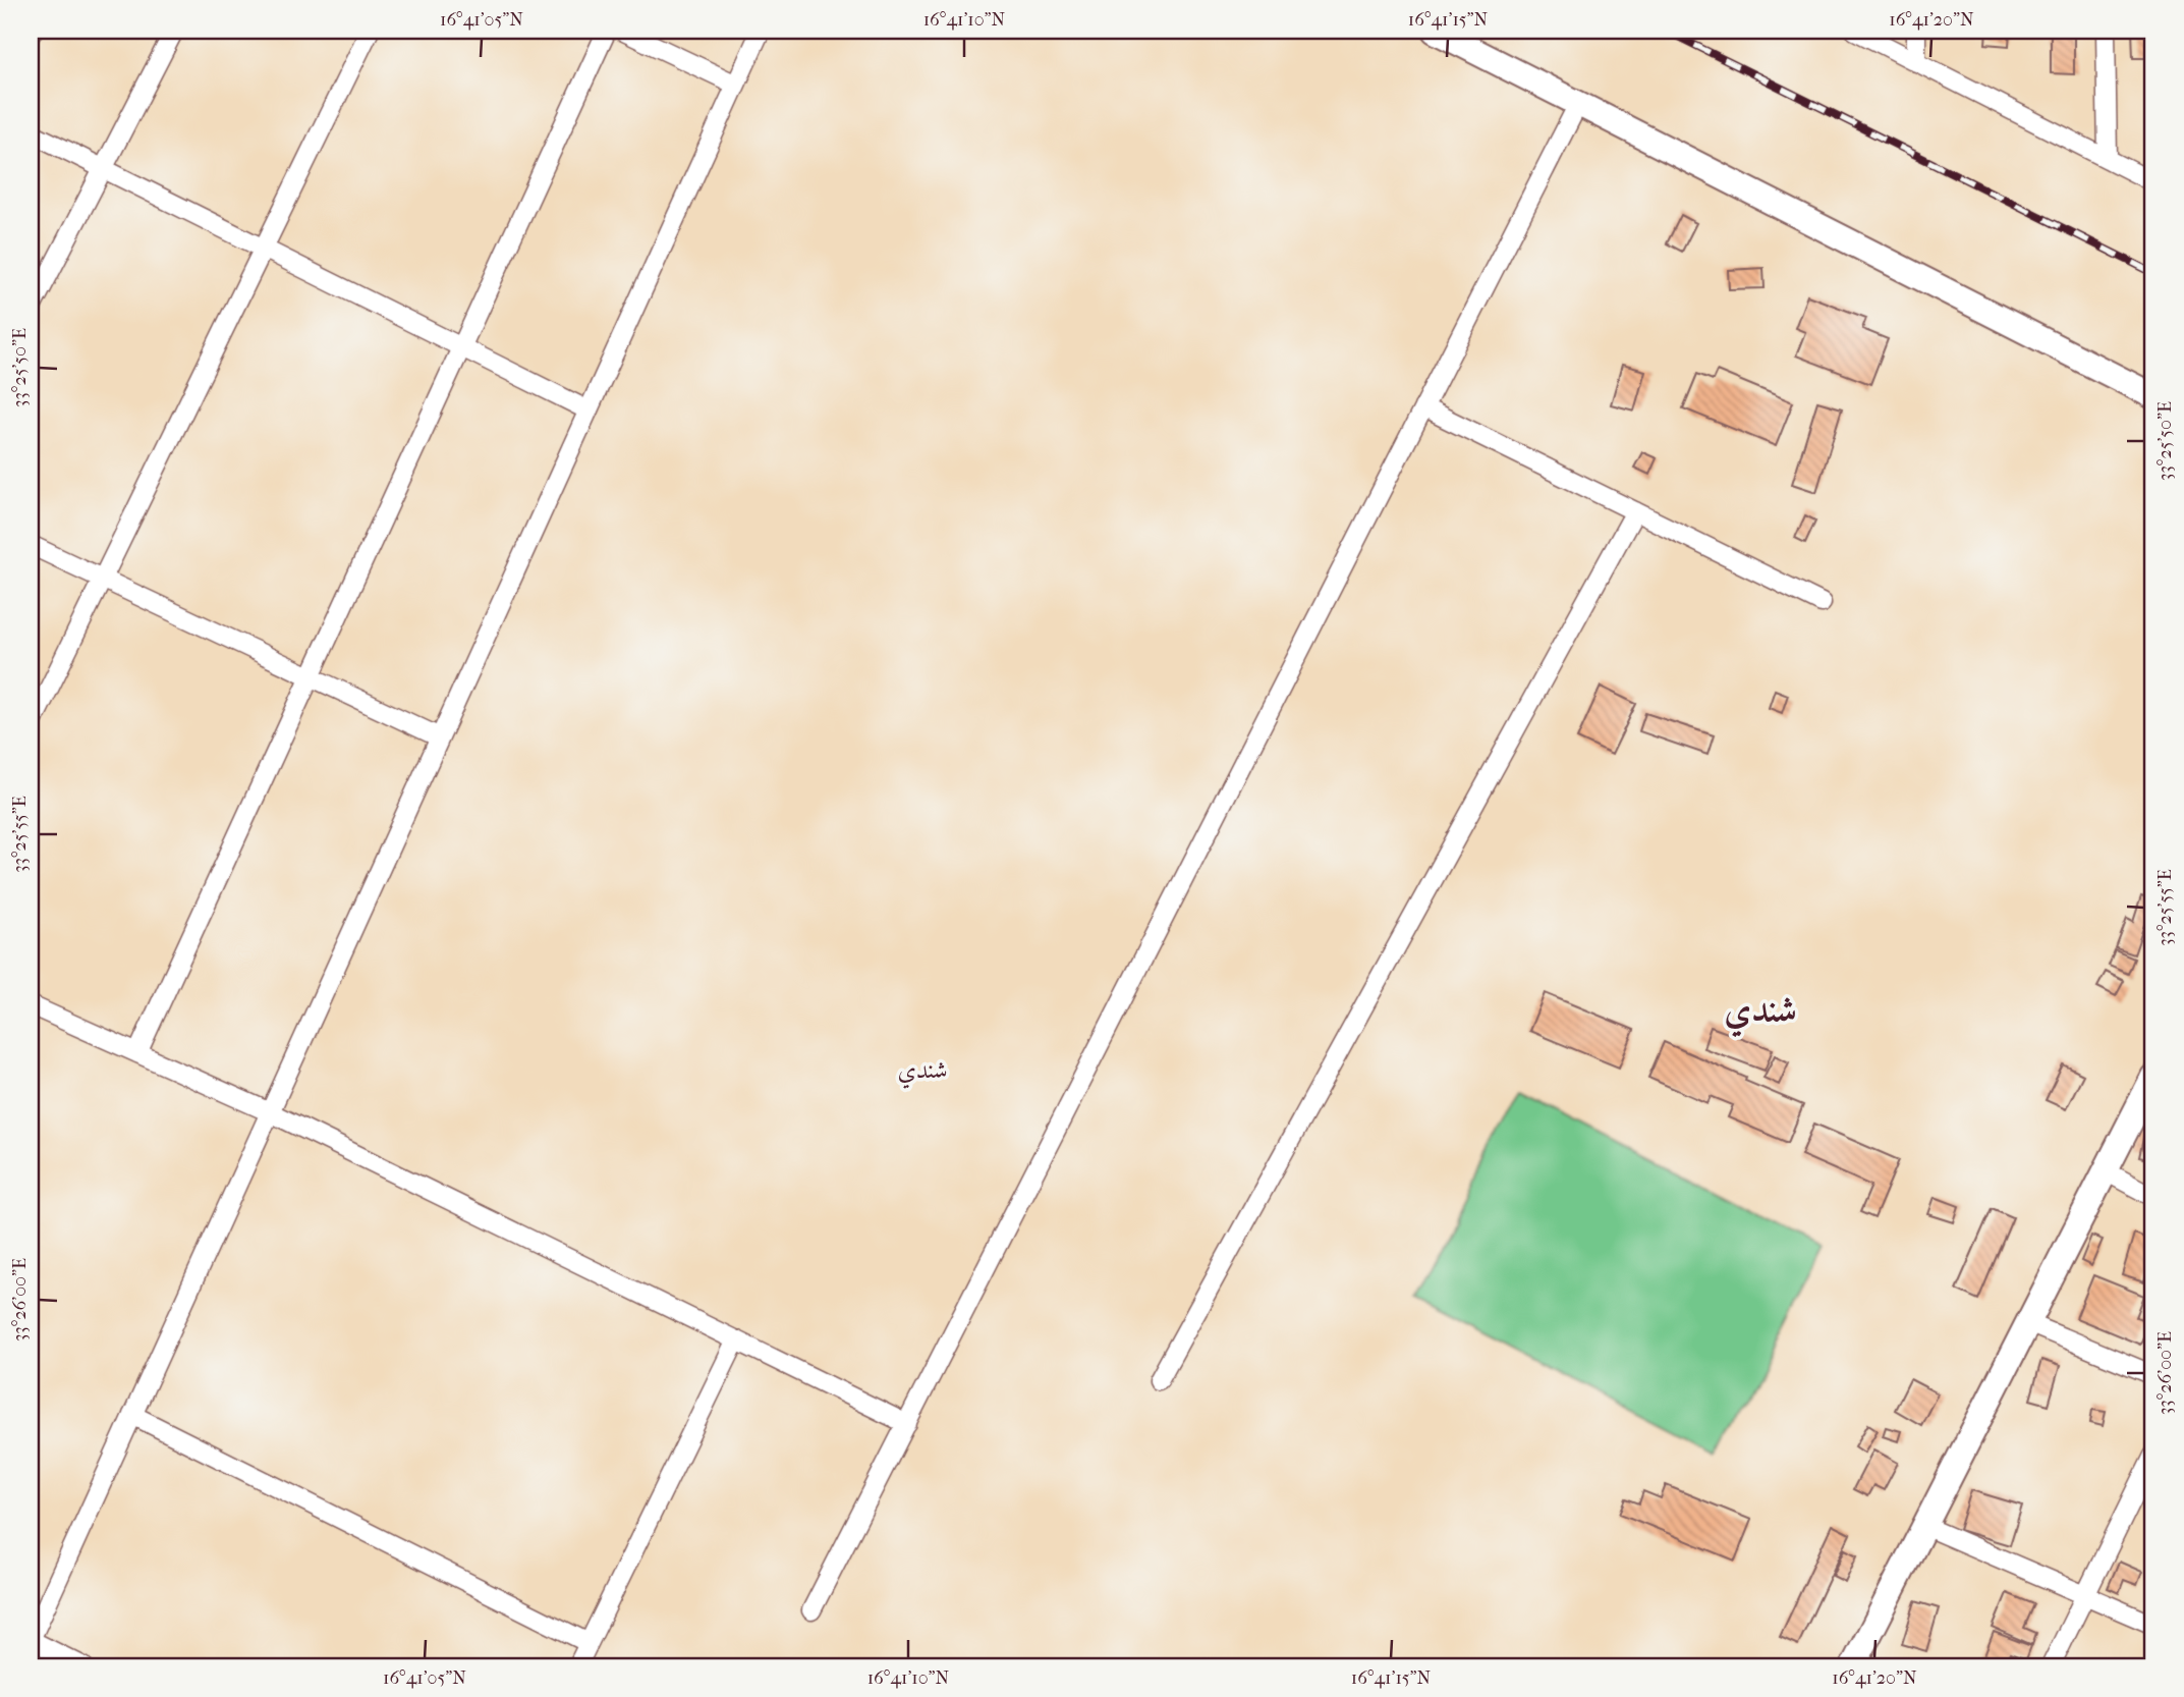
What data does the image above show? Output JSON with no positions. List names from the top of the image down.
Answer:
{
  "districts": ["شندي", "شندي"],
  "coordinates": [
    "16°41'05\"N",
    "16°41'10\"N",
    "16°41'15\"N",
    "16°41'20\"N",
    "33°25'50\"E",
    "33°25'55\"E",
    "33°26'00\"E"
  ]
}
